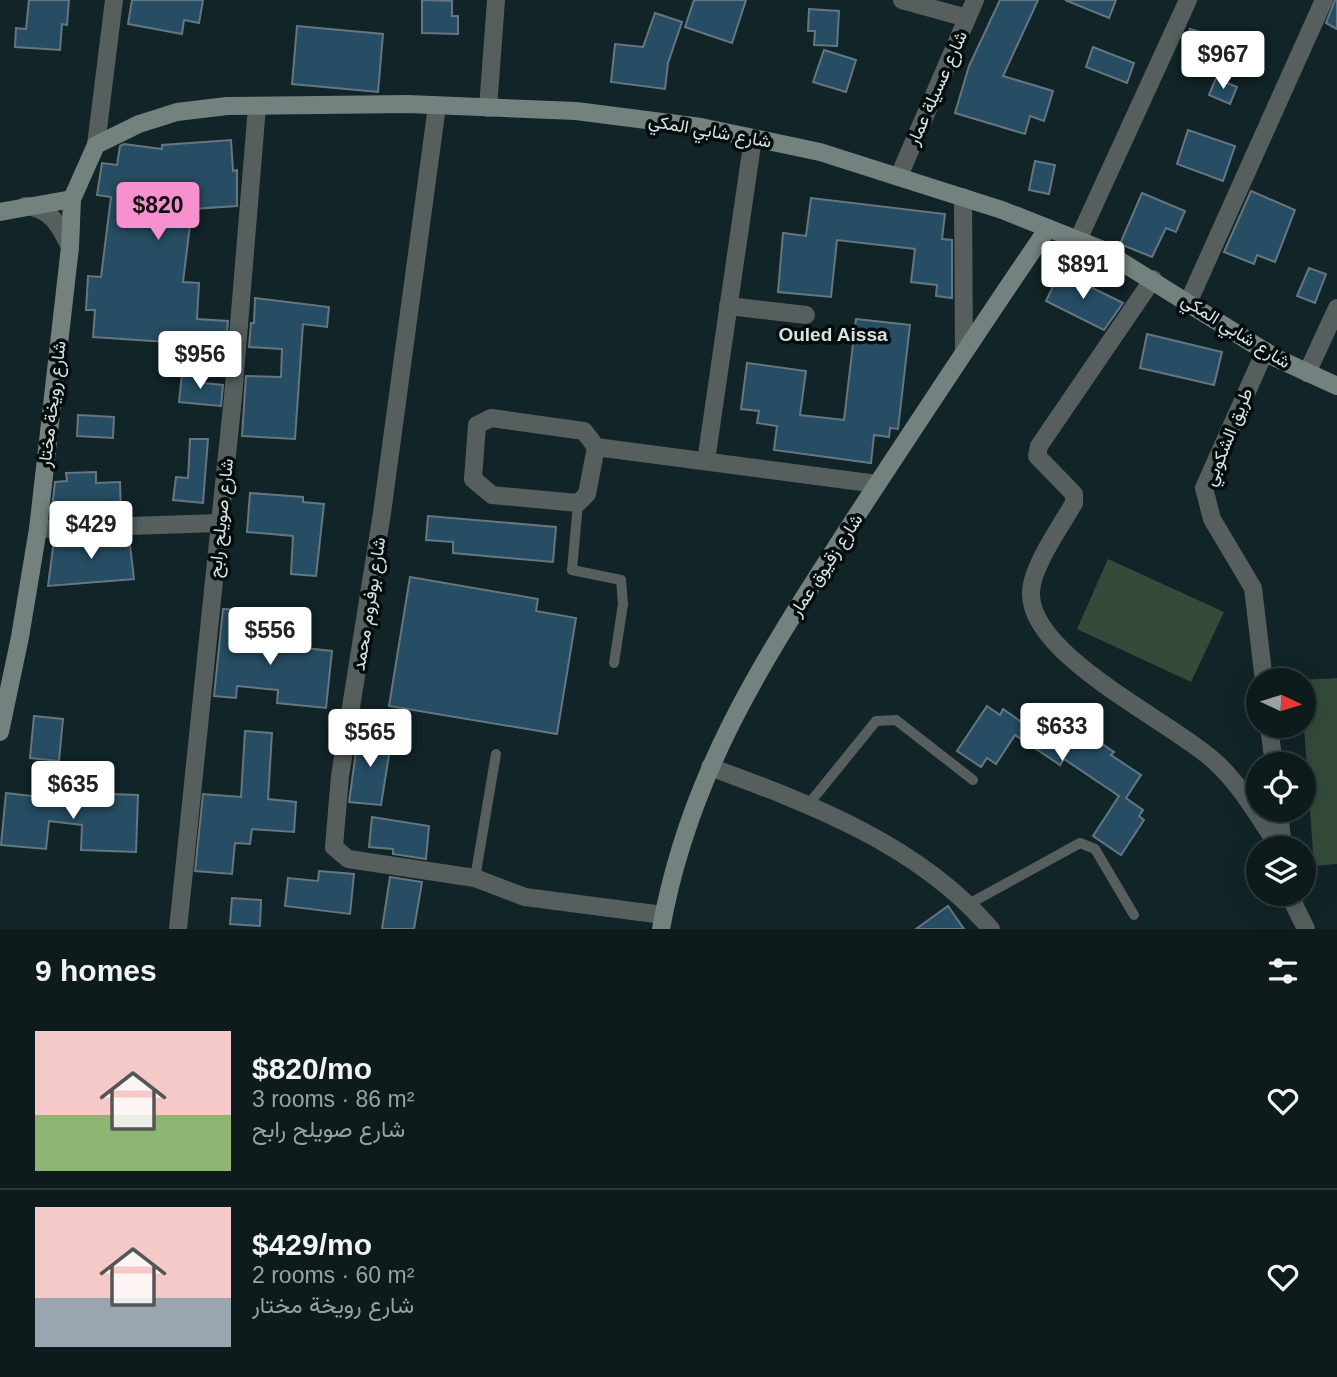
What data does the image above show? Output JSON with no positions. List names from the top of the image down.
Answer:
{
  "streets": {
    "main road": ["شارع شابي المكي", "شارع رويخة مختار", "شارع زقيوق عمار"],
    "street": [
      "شارع عسيلة عمار",
      "طريق الشكوبي",
      "شارع صويلح رابح",
      "شارع بوفروم محمد"
    ]
  },
  "crossings": [
    ["شارع عسيلة عمار", "شارع شابي المكي"],
    ["شارع شابي المكي", "طريق الشكوبي"],
    ["شارع شابي المكي", "شارع صويلح رابح"],
    ["شارع شابي المكي", "شارع زقيوق عمار"],
    ["شارع شابي المكي", "شارع بوفروم محمد"],
    ["شارع زقيوق عمار", "شارع بوفروم محمد"]
  ],
  "districts": ["Ouled Aissa"],
  "north": "right",
  "page": {
    "price": [
      "$967",
      "$820",
      "$891",
      "$956",
      "$429",
      "$556",
      "$633",
      "$565",
      "$635"
    ],
    "heading": "9 homes",
    "list": [
      {
        "name": "$820/mo",
        "note": "3 rooms · 86 m² · شارع صويلح رابح"
      },
      {
        "name": "$429/mo",
        "note": "2 rooms · 60 m² · شارع رويخة مختار"
      }
    ]
  }
}
